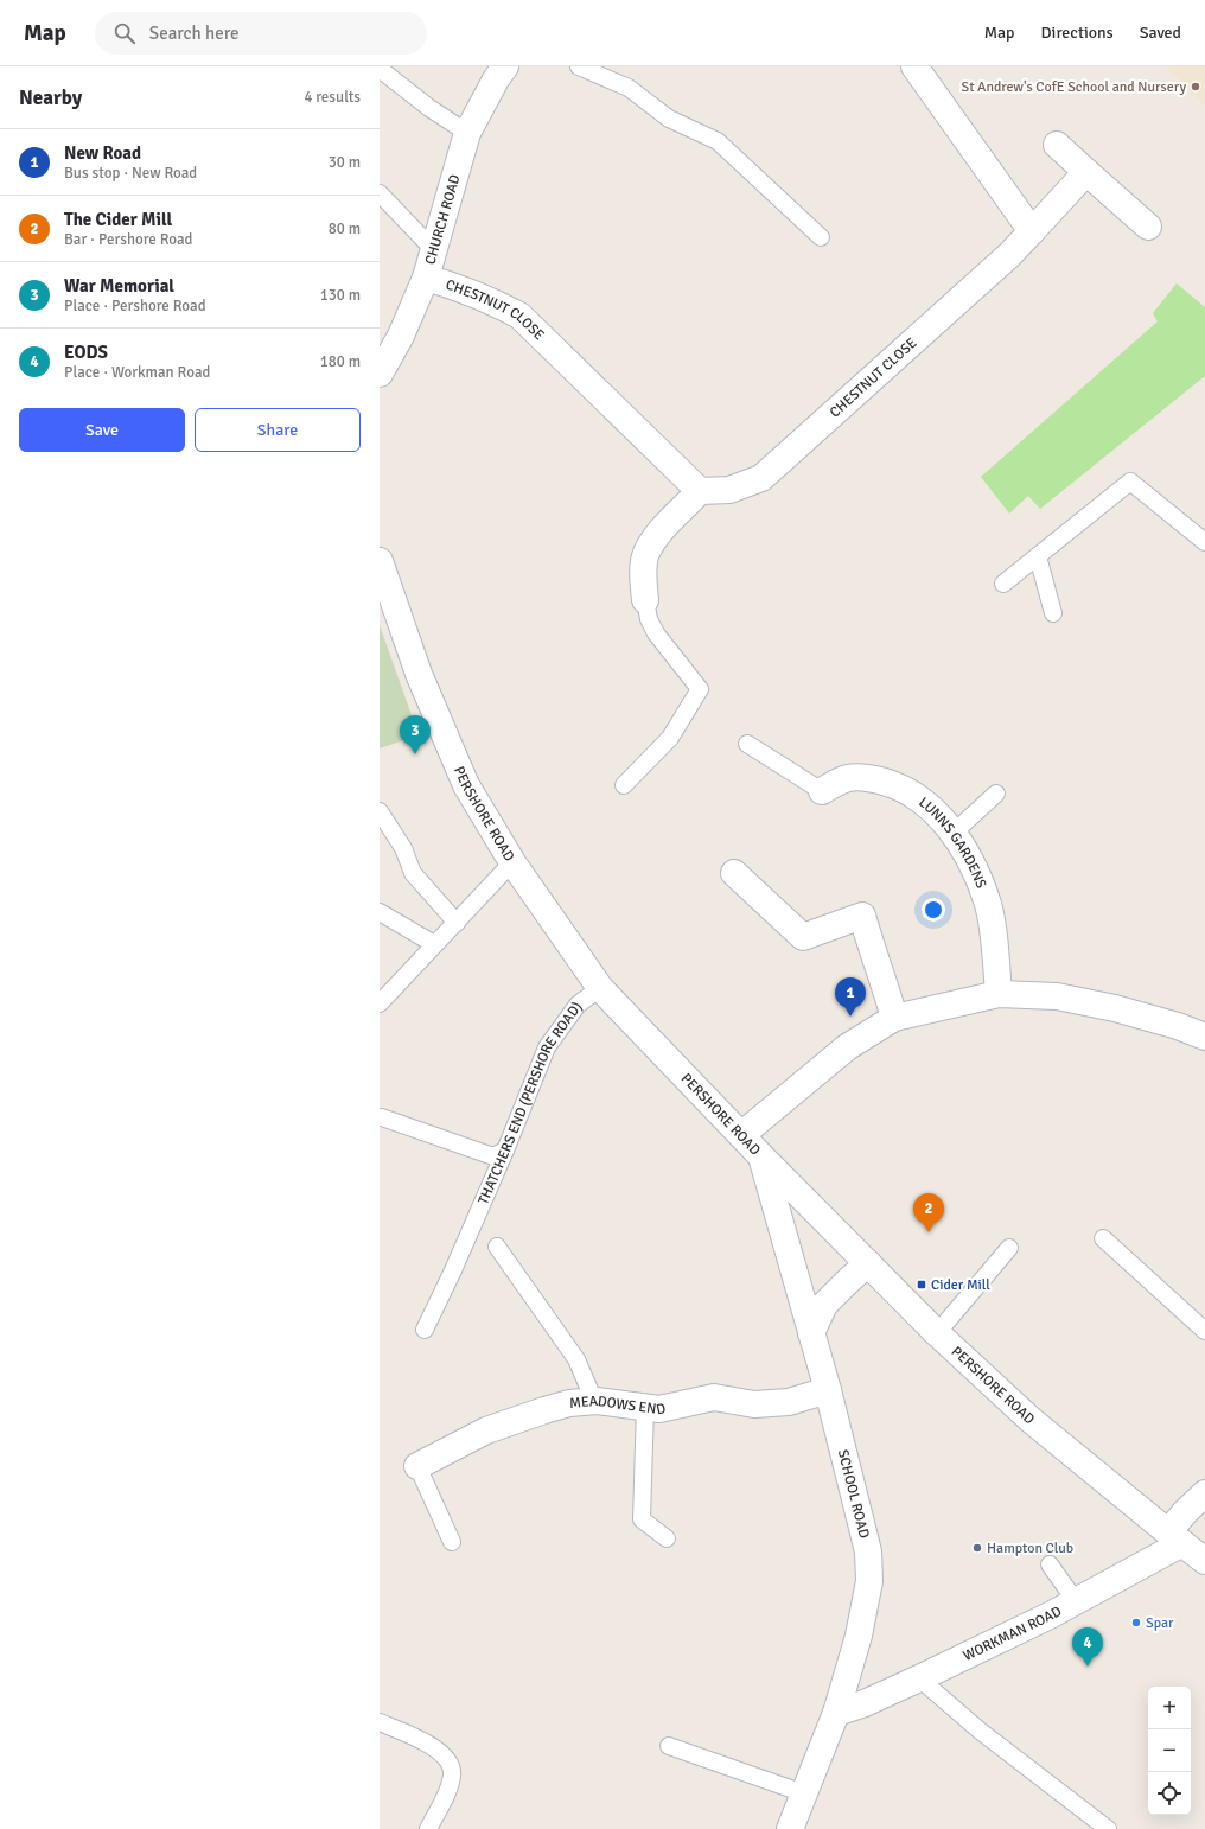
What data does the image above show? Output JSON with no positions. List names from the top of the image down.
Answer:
{
  "streets": {
    "street": [
      "CHURCH ROAD",
      "CHESTNUT CLOSE",
      "PERSHORE ROAD",
      "LUNNS GARDENS",
      "MEADOWS END",
      "SCHOOL ROAD",
      "WORKMAN ROAD"
    ],
    "lane": ["THATCHERS END (PERSHORE ROAD)"]
  },
  "crossings": [
    ["CHURCH ROAD", "CHESTNUT CLOSE"],
    ["PERSHORE ROAD", "THATCHERS END (PERSHORE ROAD)"],
    ["PERSHORE ROAD", "SCHOOL ROAD"],
    ["PERSHORE ROAD", "WORKMAN ROAD"],
    ["MEADOWS END", "SCHOOL ROAD"],
    ["SCHOOL ROAD", "WORKMAN ROAD"]
  ],
  "places": {
    "other": ["St Andrew's CofE School and Nursery", "Hampton Club", "Spar"],
    "transit": ["Cider Mill"]
  },
  "page": {
    "header": "Map",
    "search": "Search here",
    "nav": ["Map", "Directions", "Saved"],
    "heading": ["Nearby", "4 results"],
    "list": [
      {
        "mark": "1",
        "name": "New Road",
        "note": "Bus stop · New Road",
        "value": "30 m"
      },
      {
        "mark": "2",
        "name": "The Cider Mill",
        "note": "Bar · Pershore Road",
        "value": "80 m"
      },
      {
        "mark": "3",
        "name": "War Memorial",
        "note": "Place · Pershore Road",
        "value": "130 m"
      },
      {
        "mark": "4",
        "name": "EODS",
        "note": "Place · Workman Road",
        "value": "180 m"
      }
    ],
    "buttons": ["Save", "Share"],
    "pins": [
      "3",
      "1",
      "2",
      "4"
    ],
    "map_buttons": ["+", "−"]
  }
}
